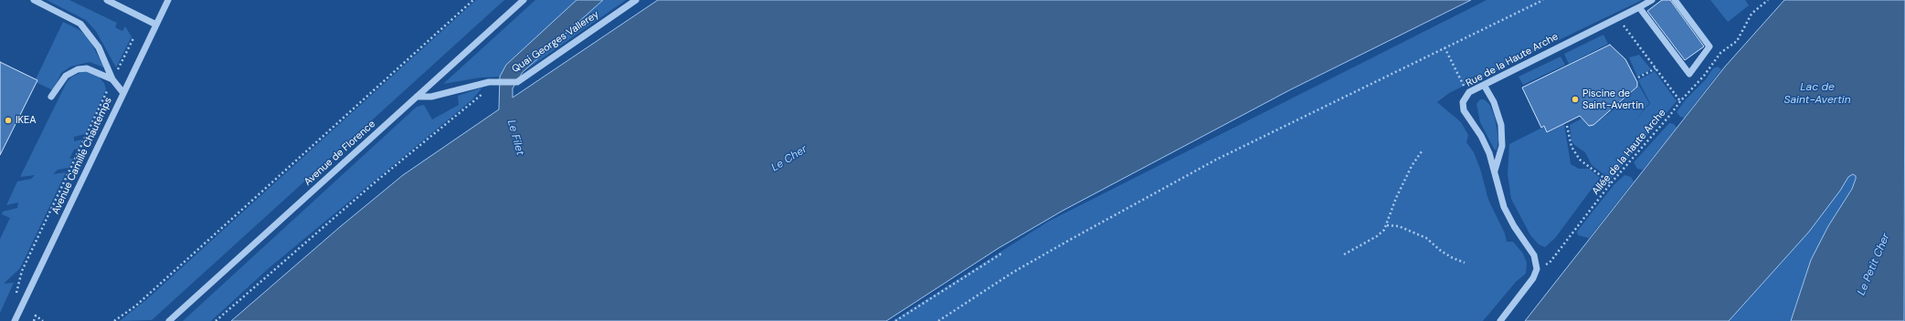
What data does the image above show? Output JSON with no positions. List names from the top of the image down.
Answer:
{
  "streets": {
    "street": [
      "Quai Georges Vallerey",
      "Rue de la Haute Arche",
      "Avenue de Florence",
      "Avenue Camille Chautemps"
    ],
    "path": ["Allée de la Haute Arche"]
  },
  "crossings": [
    ["Quai Georges Vallerey", "Avenue de Florence"]
  ],
  "water": [
    "Lac de Saint-Avertin",
    "Le Filet",
    "Le Cher",
    "Le Petit Cher"
  ],
  "places": ["Piscine de Saint-Avertin", "IKEA"]
}
